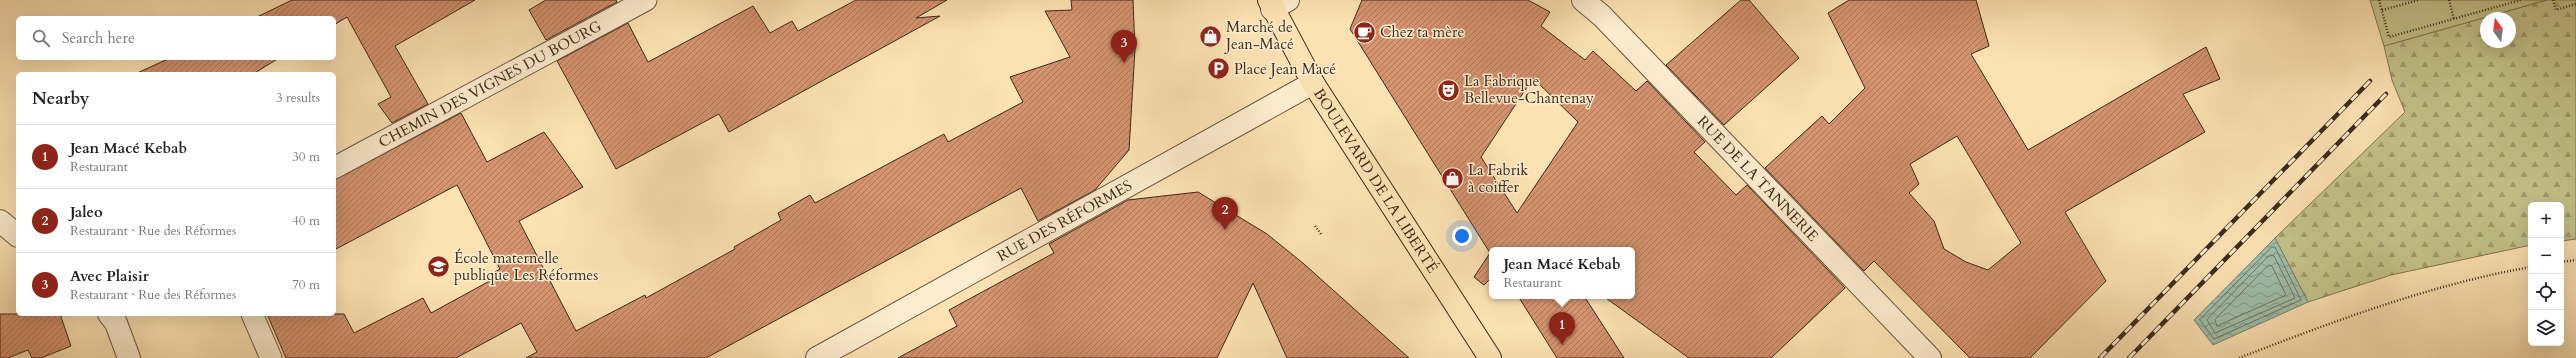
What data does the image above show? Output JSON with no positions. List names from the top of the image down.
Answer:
{
  "streets": {
    "main road": ["BOULEVARD DE LA LIBERTÉ"],
    "street": ["RUE DE LA TANNERIE", "RUE DES RÉFORMES"],
    "lane": ["CHEMIN DES VIGNES DU BOURG"]
  },
  "crossings": [
    ["BOULEVARD DE LA LIBERTÉ", "RUE DES RÉFORMES"]
  ],
  "places": {
    "cafe": ["Chez ta mère"],
    "shop": ["Marché de Jean-Macé", "La Fabrik à coiffer"],
    "parking": ["Place Jean Macé"],
    "theatre": ["La Fabrique Bellevue-Chantenay"],
    "school or university": ["École maternelle publique Les Réformes"]
  },
  "north": "top",
  "page": {
    "search": "Search here",
    "pins": ["3", "2", "1"],
    "heading": ["Nearby", "3 results"],
    "list": [
      {
        "mark": "1",
        "name": "Jean Macé Kebab",
        "note": "Restaurant",
        "value": "30 m"
      },
      {
        "mark": "2",
        "name": "Jaleo",
        "note": "Restaurant · Rue des Réformes",
        "value": "40 m"
      },
      {
        "mark": "3",
        "name": "Avec Plaisir",
        "note": "Restaurant · Rue des Réformes",
        "value": "70 m"
      }
    ],
    "map_buttons": ["+", "−"],
    "popup": ["Jean Macé Kebab", "Restaurant"]
  }
}
